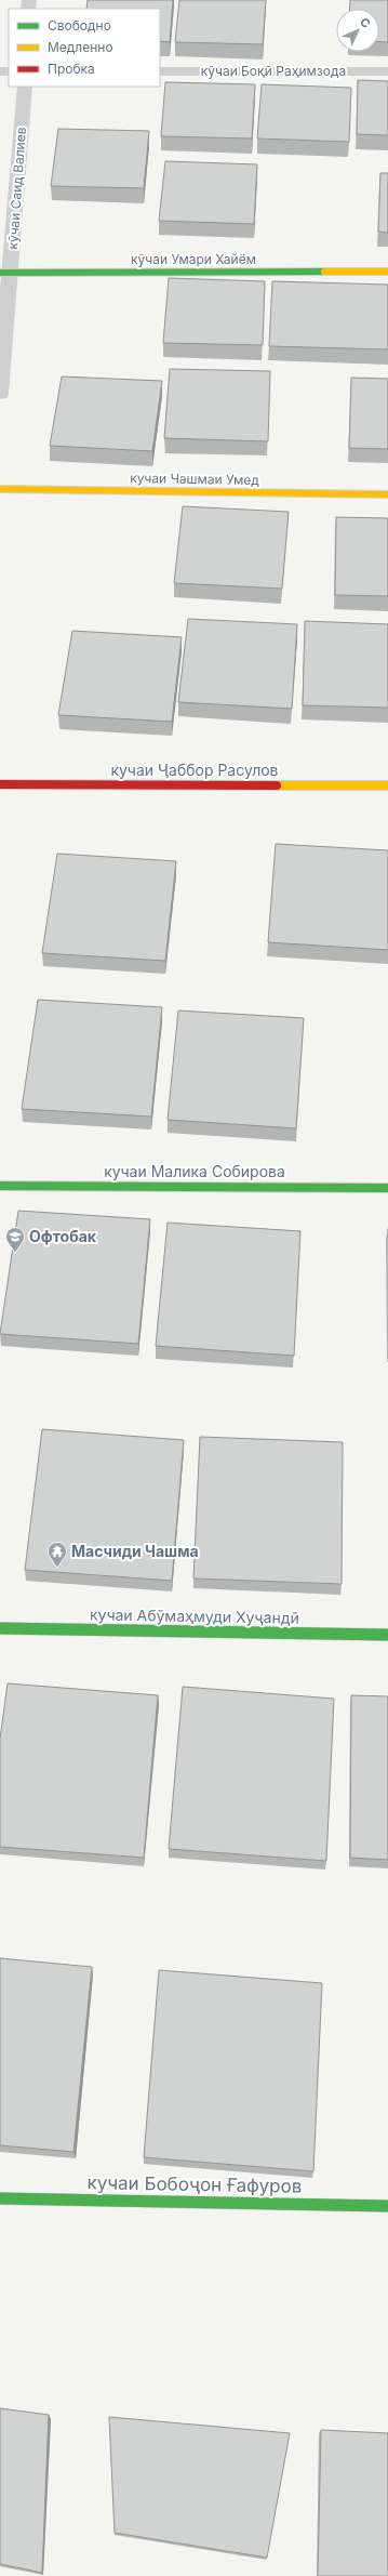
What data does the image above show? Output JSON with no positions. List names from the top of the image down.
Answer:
{
  "streets": {
    "street": [
      "кӯчаи Боқӣ Раҳимзода",
      "кӯчаи Саид Валиев",
      "кӯчаи Умари Хайём",
      "кучаи Чашмаи Умед",
      "кучаи Ҷаббор Расулов",
      "кучаи Малика Собирова",
      "кучаи Абӯмаҳмуди Хуҷандӣ",
      "кучаи Бобоҷон Ғафуров"
    ]
  },
  "crossings": [
    ["кӯчаи Саид Валиев", "кӯчаи Умари Хайём"]
  ],
  "places": {
    "school or university": ["Офтобак"],
    "temple": ["Масчиди Чашма"]
  },
  "legend": ["Свободно", "Медленно", "Пробка"],
  "north": "top right"
}
